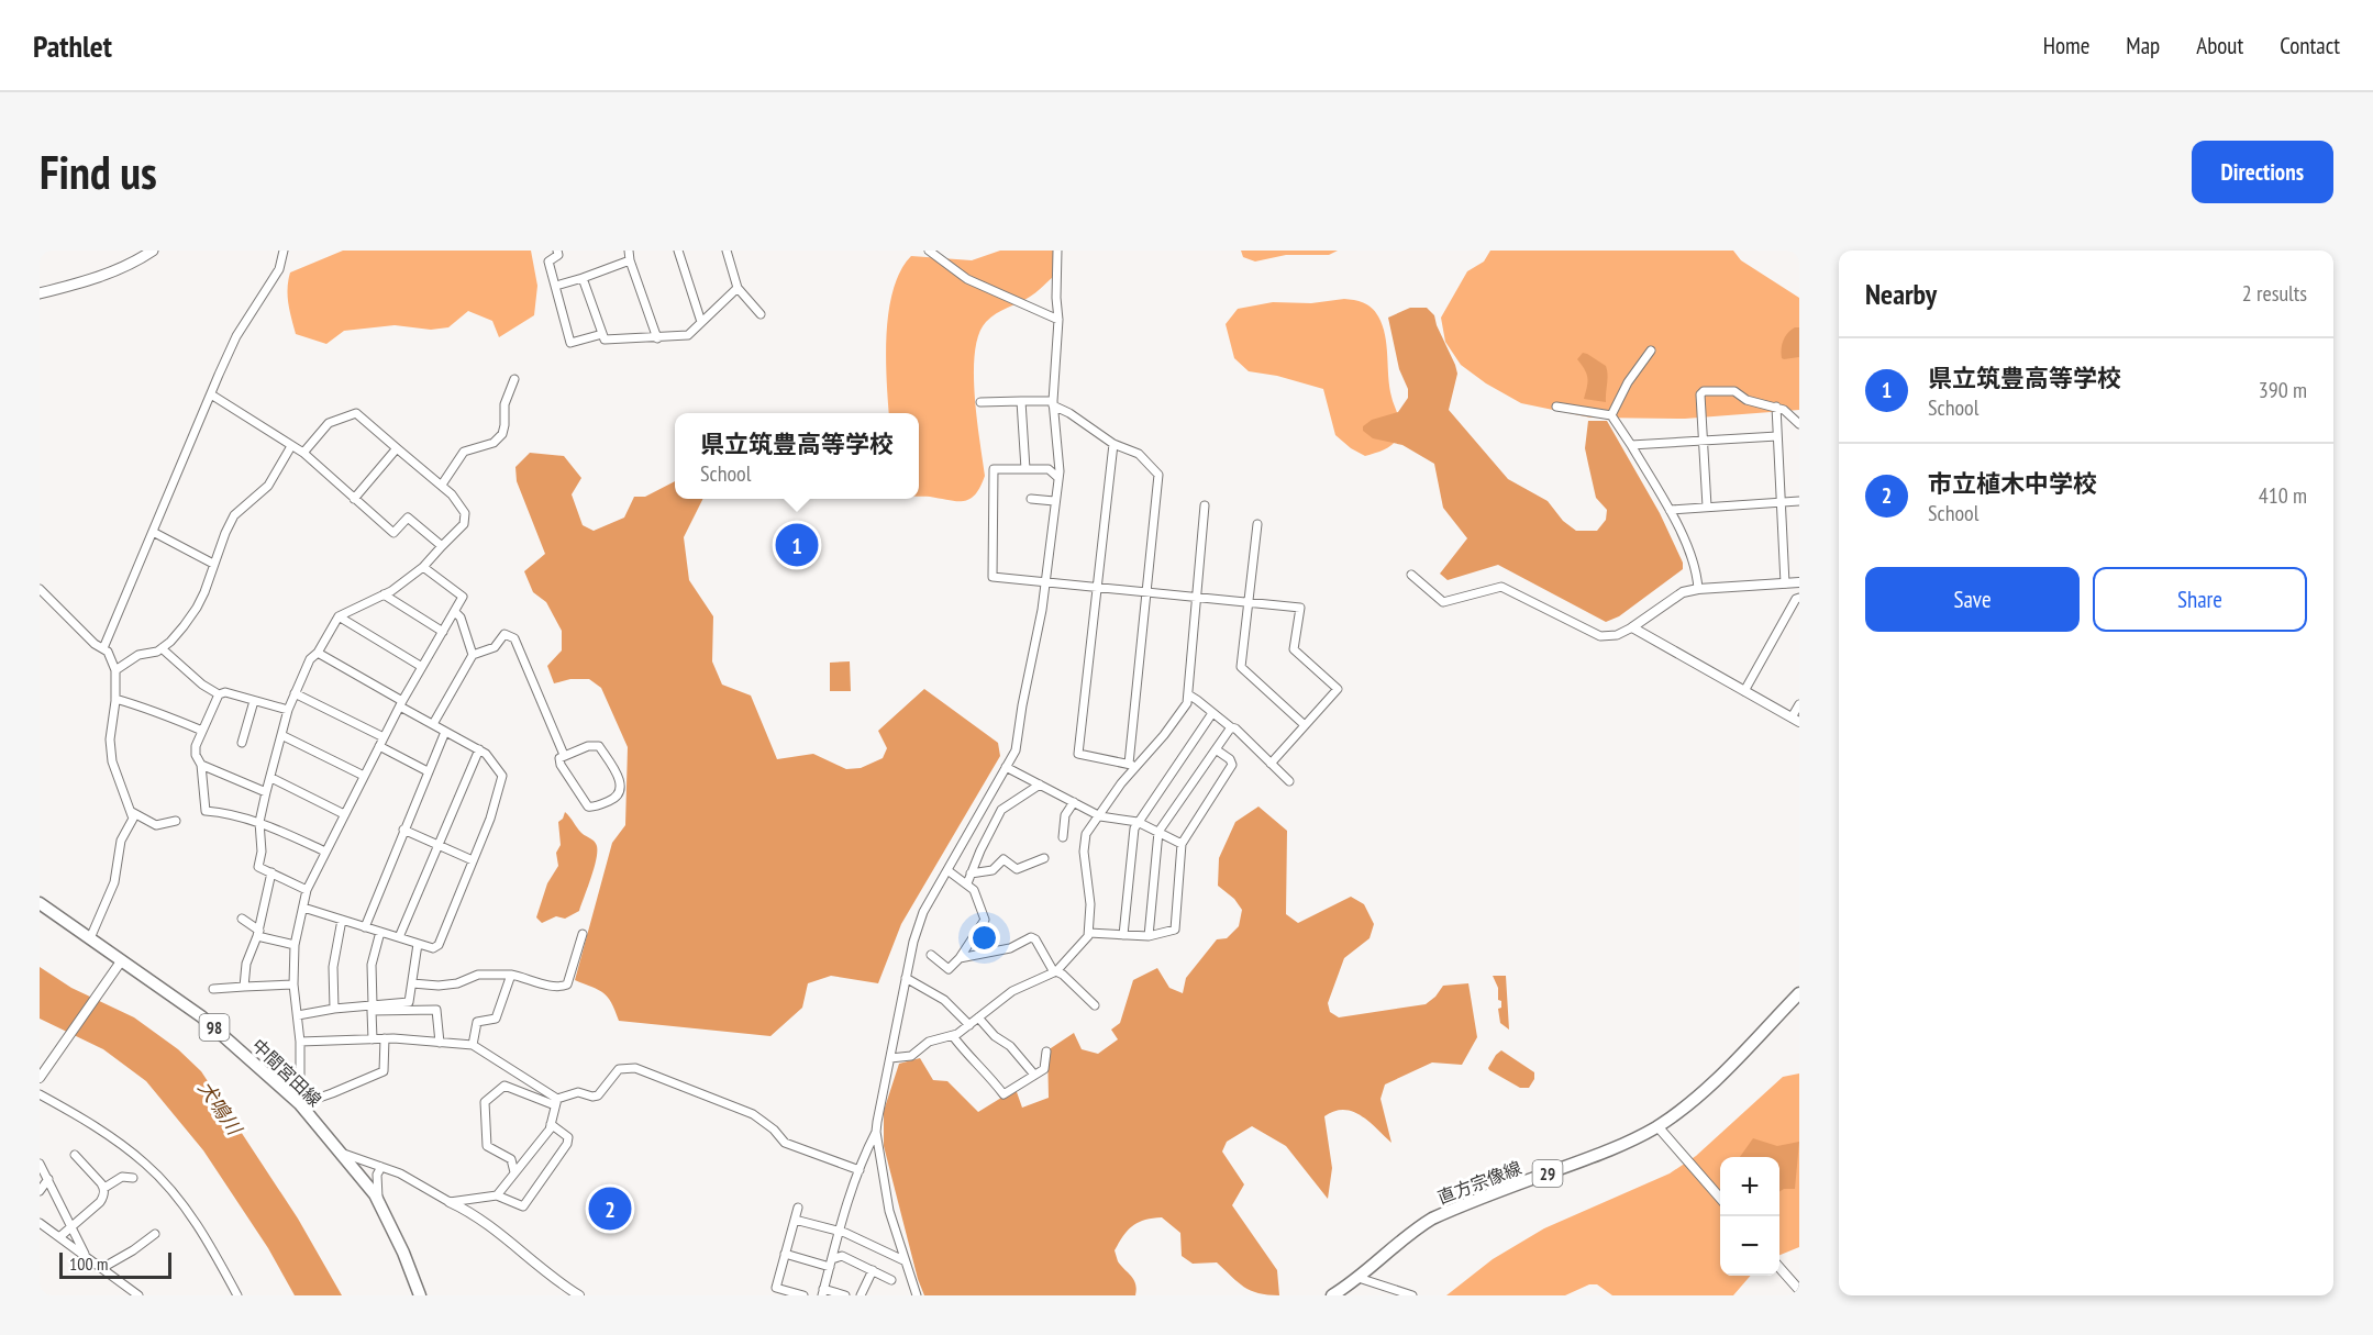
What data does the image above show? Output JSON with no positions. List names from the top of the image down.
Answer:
{
  "streets": {
    "main road": [
      "98",
      "中間宮田線",
      "29",
      "直方宗像線"
    ]
  },
  "water": ["犬鳴川"],
  "scale_bar": "100 m",
  "page": {
    "header": "Pathlet",
    "nav": [
      "Home",
      "Map",
      "About",
      "Contact"
    ],
    "buttons": [
      "Directions",
      ["Save", "Share"]
    ],
    "title": "Find us",
    "heading": ["Nearby", "2 results"],
    "list": [
      {
        "mark": "1",
        "name": "県立筑豊高等学校",
        "note": "School",
        "value": "390 m"
      },
      {
        "mark": "2",
        "name": "市立植木中学校",
        "note": "School",
        "value": "410 m"
      }
    ],
    "popup": ["県立筑豊高等学校", "School"],
    "pins": ["1", "2"],
    "map_buttons": ["+", "−"],
    "scale": "100 m"
  }
}
